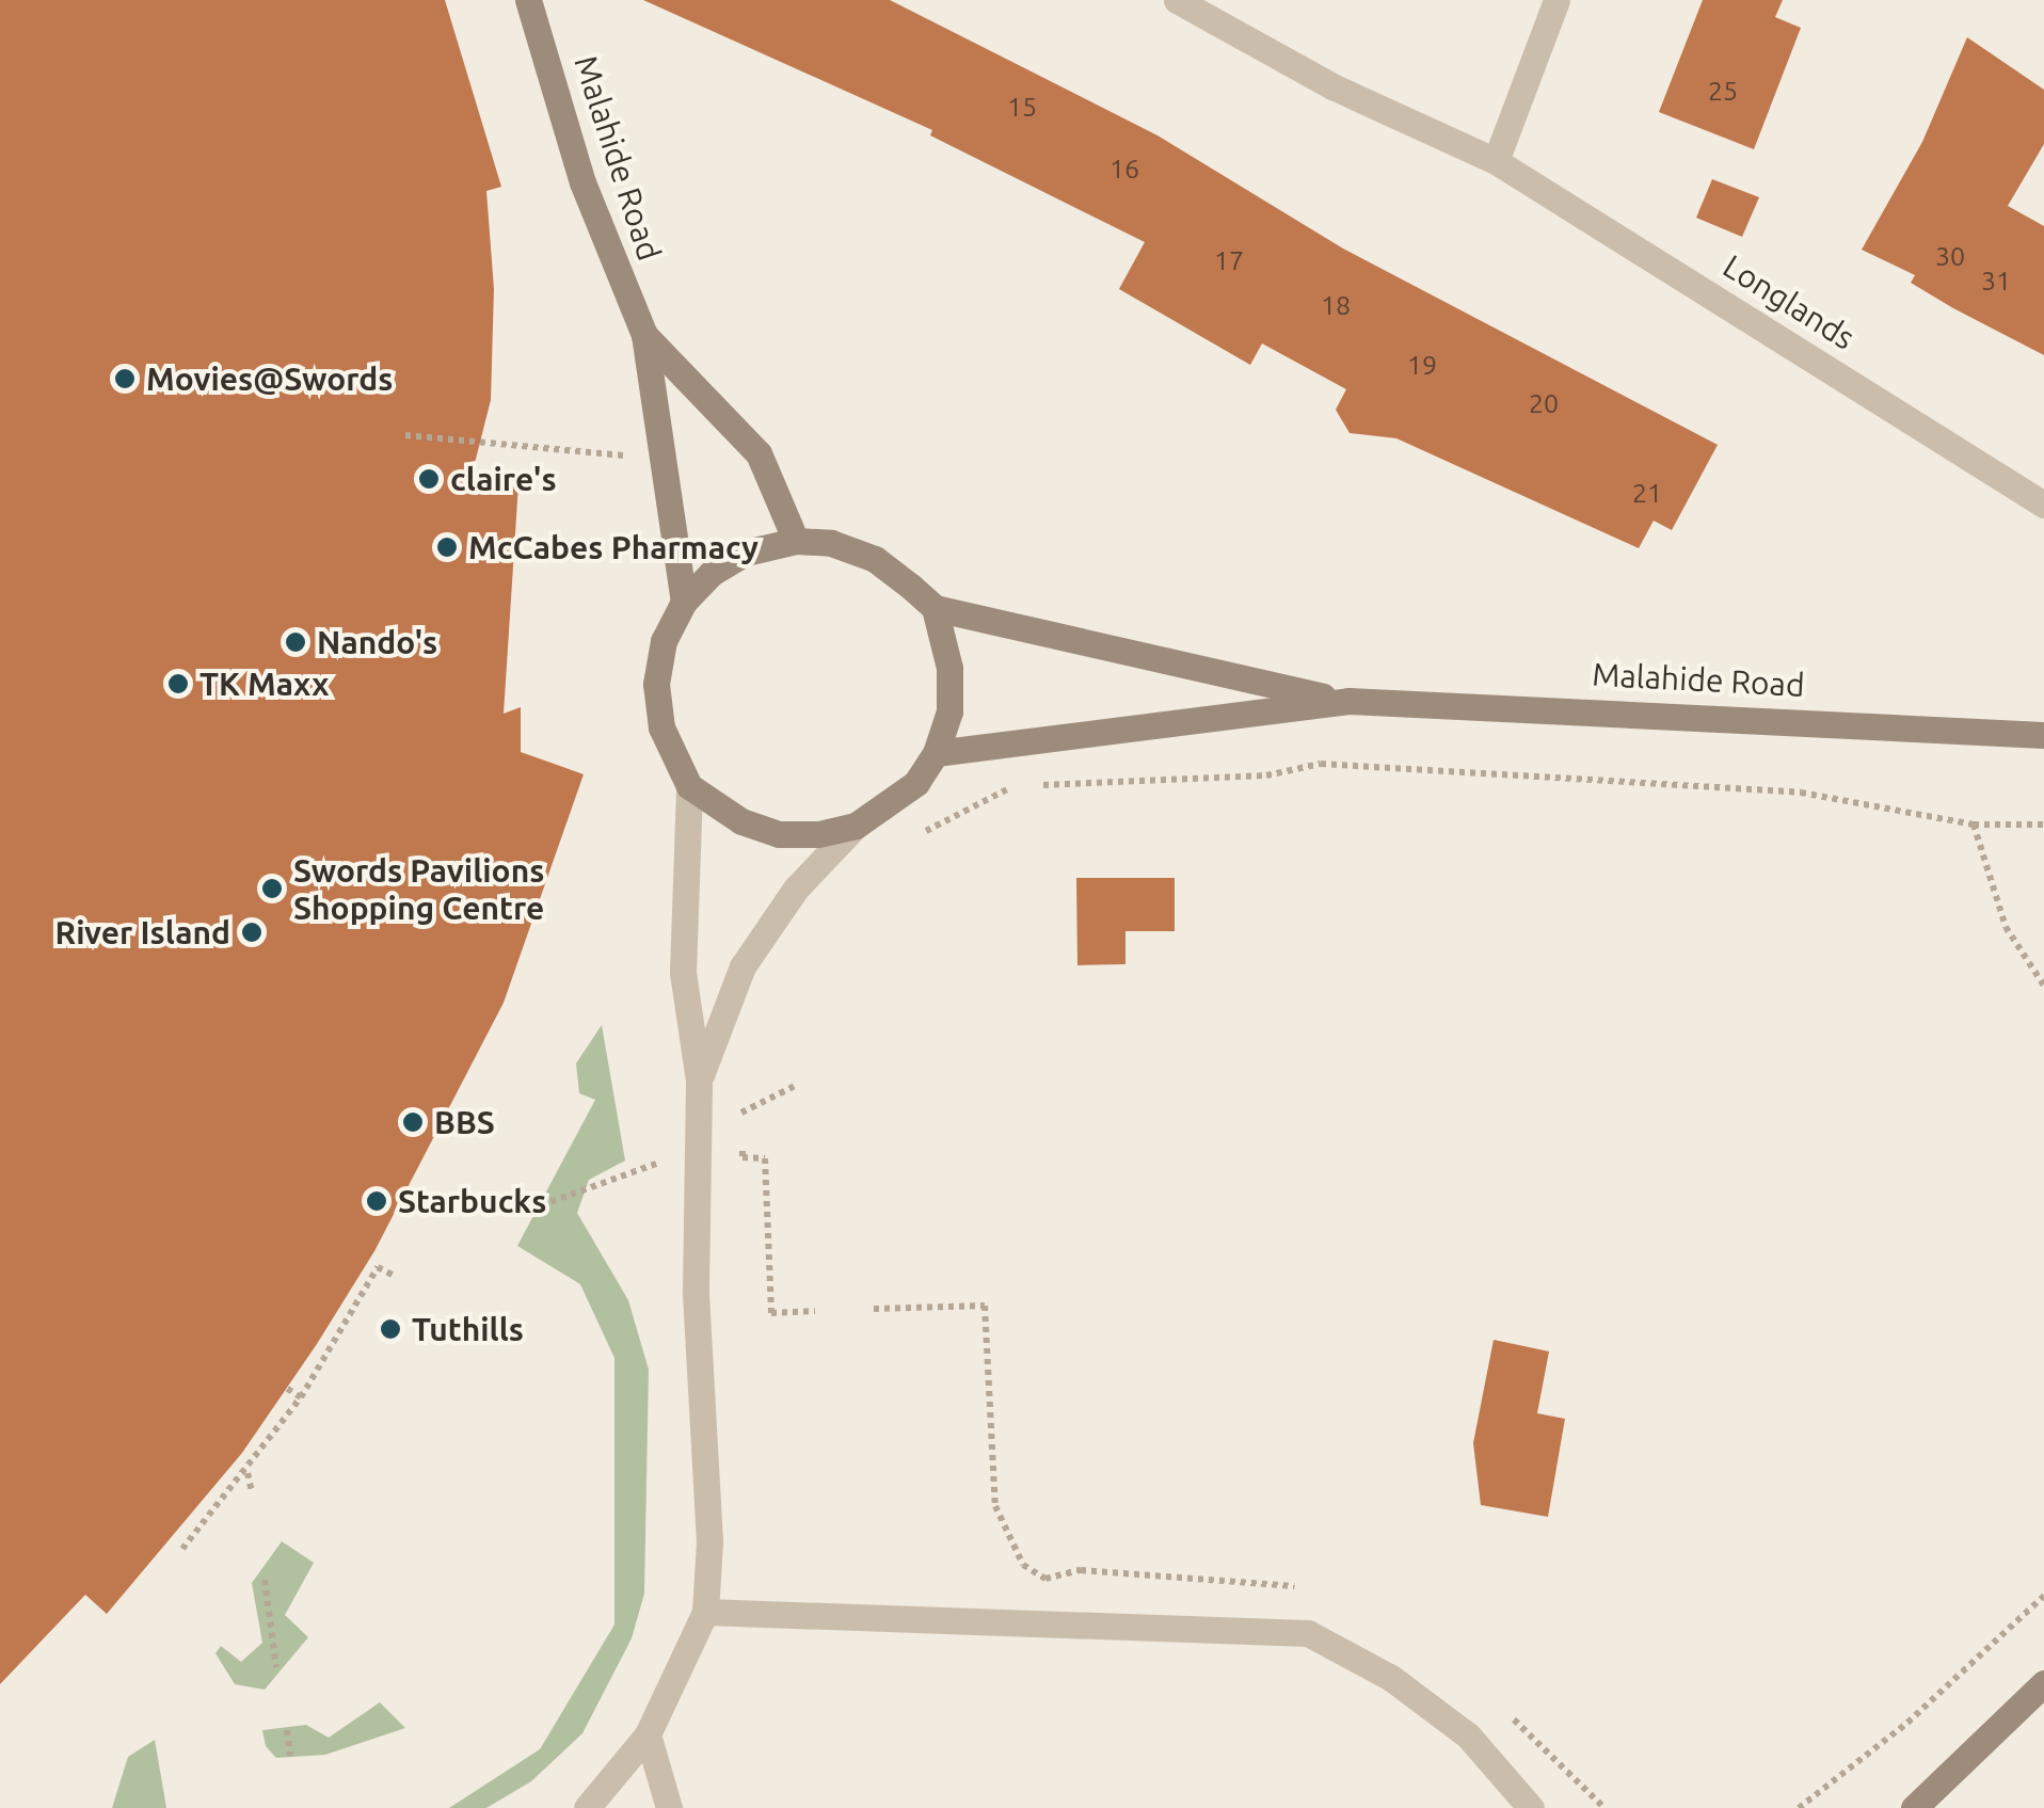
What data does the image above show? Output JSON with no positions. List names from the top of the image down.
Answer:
{
  "streets": {
    "main road": ["Malahide Road"],
    "street": ["Longlands"]
  },
  "places": [
    "Movies@Swords",
    "claire's",
    "McCabes Pharmacy",
    "Nando's",
    "TK Maxx",
    "Swords Pavilions Shopping Centre",
    "River Island",
    "BBS",
    "Starbucks",
    "Tuthills"
  ],
  "house_numbers": [
    "25",
    "15",
    "16",
    "30",
    "17",
    "31",
    "18",
    "19",
    "20",
    "21"
  ]
}
